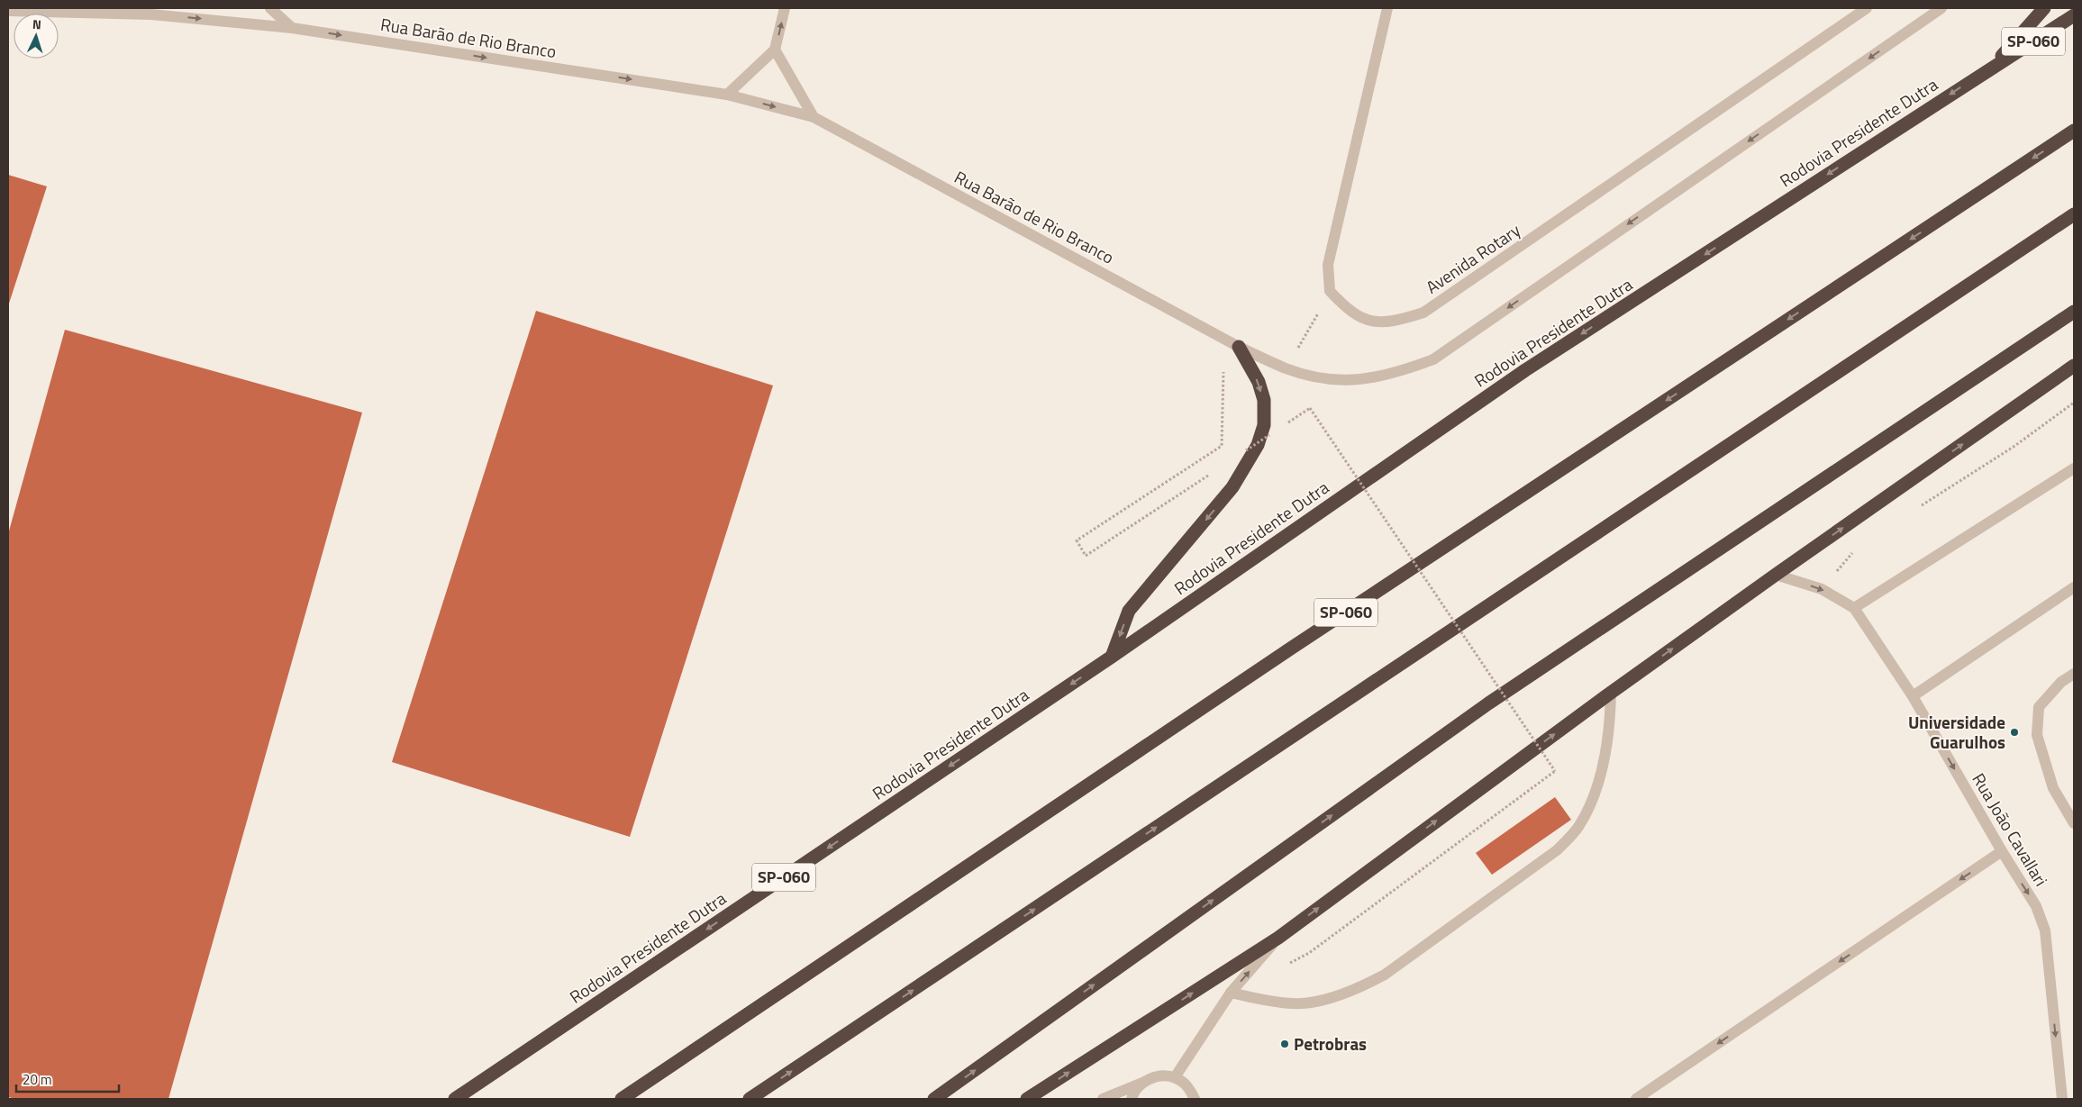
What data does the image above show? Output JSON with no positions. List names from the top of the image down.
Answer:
{
  "streets": {
    "highway": ["SP-060", "Rodovia Presidente Dutra"],
    "street": ["Rua Barão de Rio Branco", "Avenida Rotary", "Rua João Cavallari"]
  },
  "one_way": ["Rua João Cavallari"],
  "places": ["Universidade Guarulhos", "Petrobras"],
  "scale_bar": "20 m",
  "north": "top"
}
